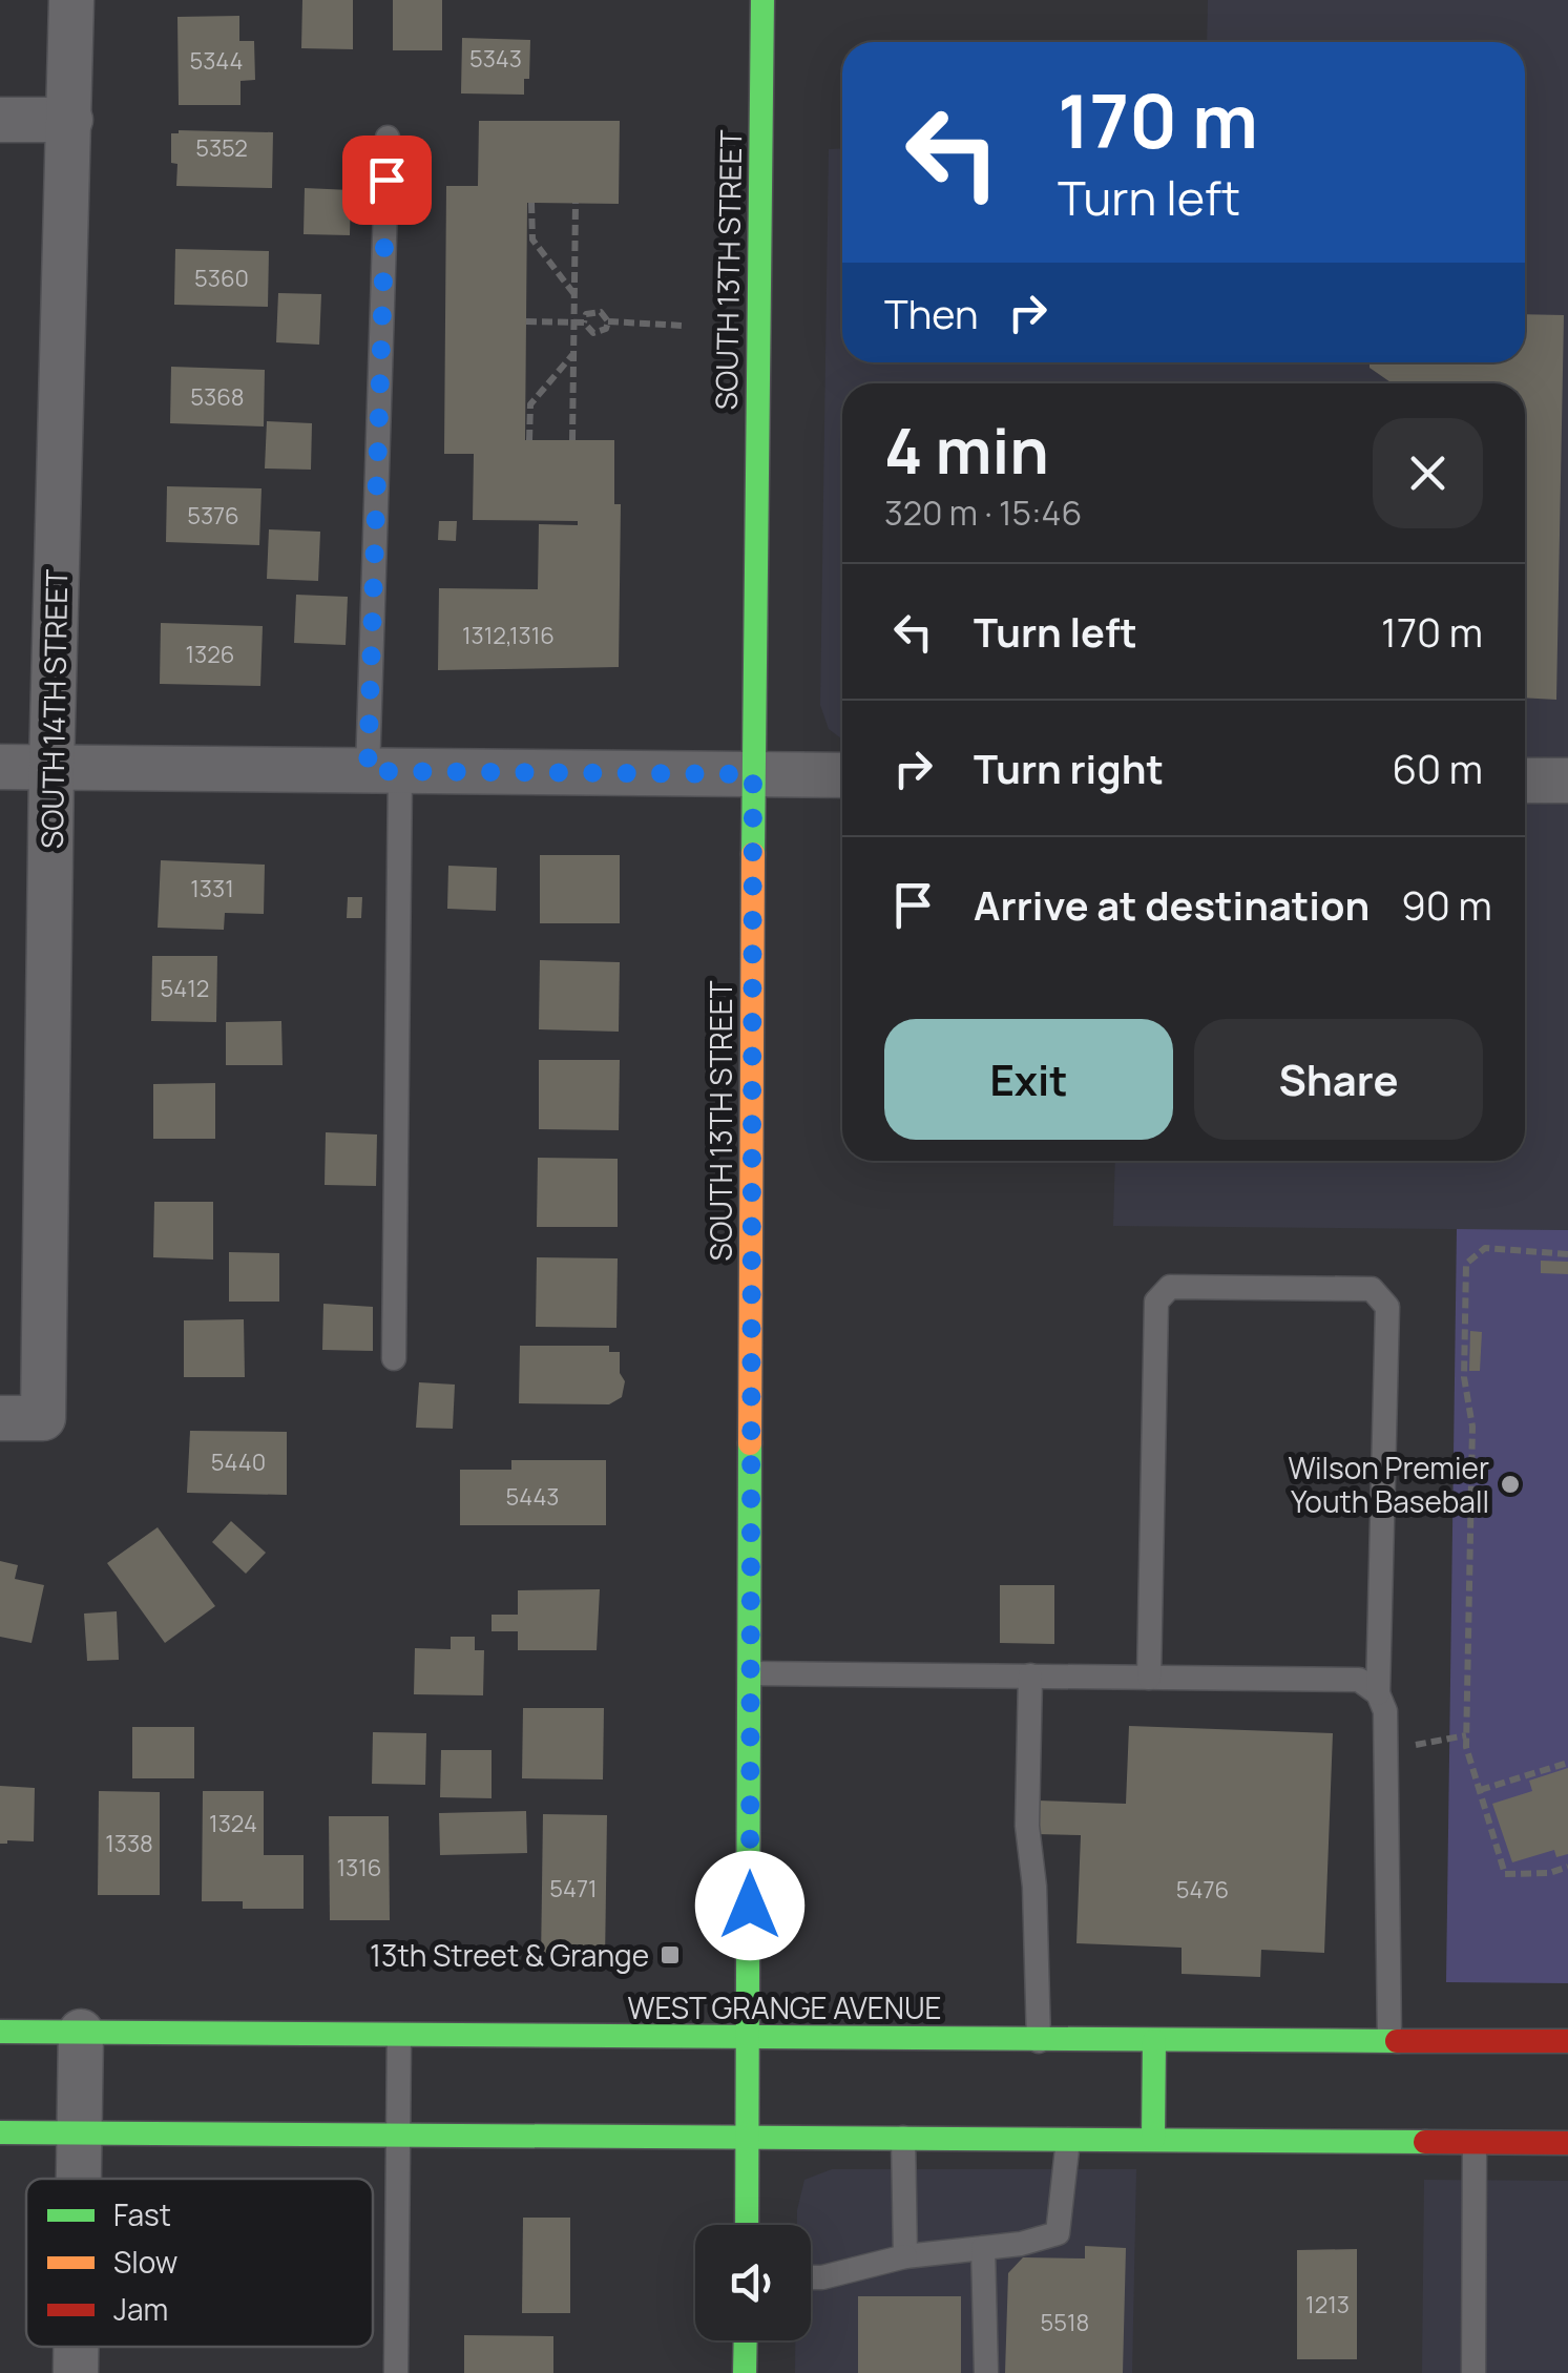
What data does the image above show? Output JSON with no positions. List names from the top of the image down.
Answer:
{
  "streets": {
    "street": ["SOUTH 13TH STREET", "SOUTH 14TH STREET", "WEST GRANGE AVENUE"]
  },
  "crossings": [
    ["SOUTH 13TH STREET", "WEST GRANGE AVENUE"]
  ],
  "places": {
    "other": ["Wilson Premier Youth Baseball"],
    "transit": ["13th Street & Grange"]
  },
  "house_numbers": [
    "5343",
    "5344",
    "5352",
    "5360",
    "5368",
    "5376",
    "1312,1316",
    "1326",
    "1331",
    "5412",
    "5440",
    "5443",
    "1324",
    "1338",
    "1316",
    "5471",
    "5476",
    "1213",
    "5518"
  ],
  "legend": ["Fast", "Slow", "Jam"],
  "page": {
    "turn": ["170 m", "Turn left"],
    "then": "Then",
    "heading": ["4 min", "320 m · 15:46"],
    "list": [
      {
        "name": "Turn left",
        "value": "170 m"
      },
      {
        "name": "Turn right",
        "value": "60 m"
      },
      {
        "name": "Arrive at destination",
        "value": "90 m"
      }
    ],
    "buttons": ["Exit", "Share"]
  }
}
